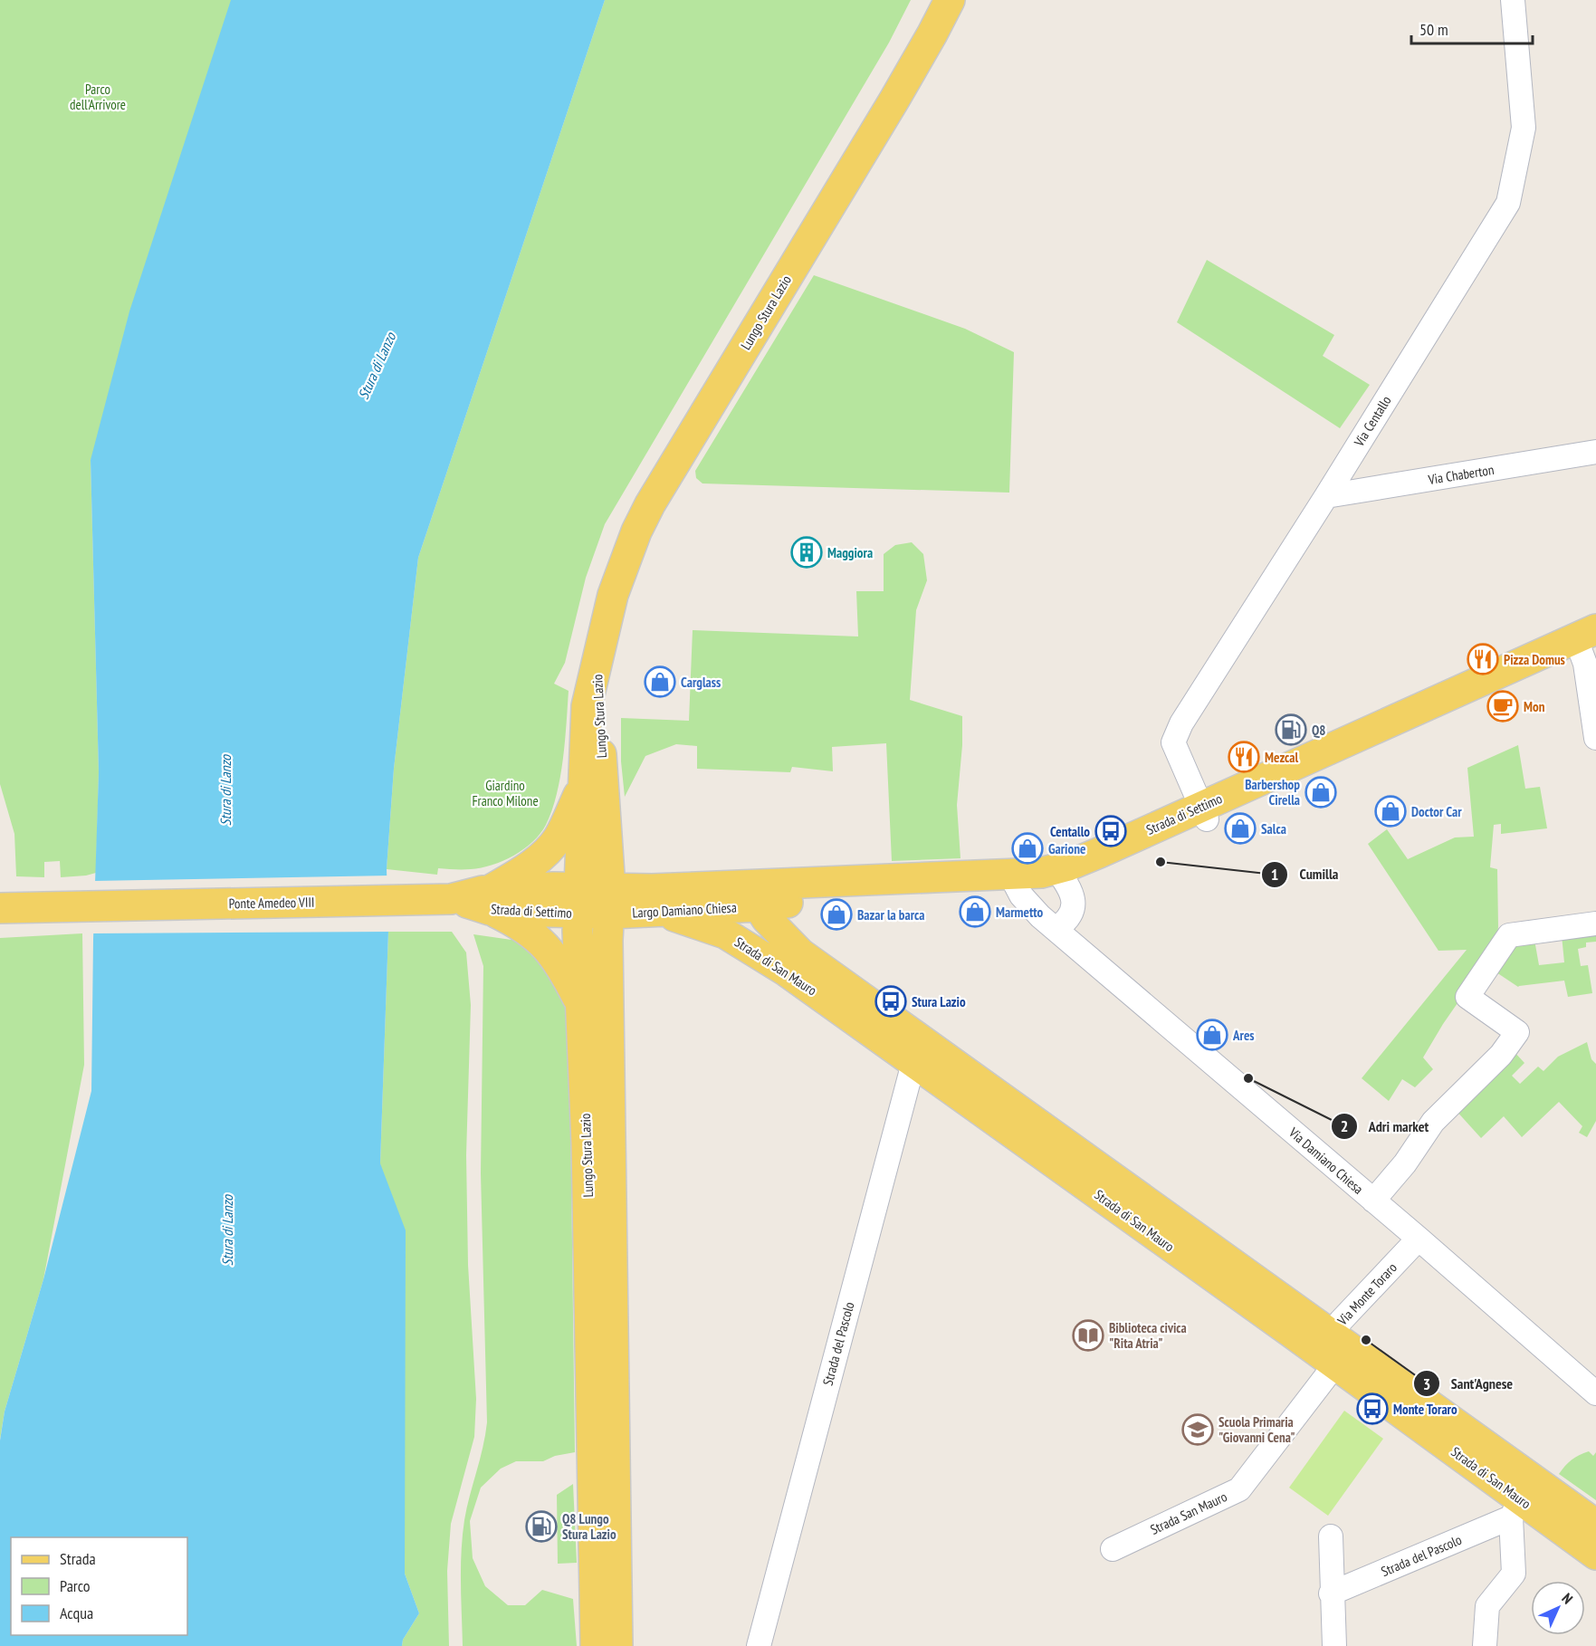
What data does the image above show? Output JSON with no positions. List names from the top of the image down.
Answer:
{
  "streets": {
    "main road": [
      "Lungo Stura Lazio",
      "Strada di Settimo",
      "Ponte Amedeo VIII",
      "Largo Damiano Chiesa",
      "Strada di San Mauro"
    ],
    "street": [
      "Via Centallo",
      "Via Chaberton",
      "Via Damiano Chiesa",
      "Via Monte Toraro",
      "Strada del Pascolo",
      "Strada San Mauro"
    ]
  },
  "crossings": [
    ["Lungo Stura Lazio", "Strada di Settimo"],
    ["Lungo Stura Lazio", "Largo Damiano Chiesa"],
    ["Via Centallo", "Via Chaberton"],
    ["Via Centallo", "Strada di Settimo"],
    ["Strada di Settimo", "Ponte Amedeo VIII"],
    ["Strada di Settimo", "Largo Damiano Chiesa"],
    ["Strada di Settimo", "Strada di San Mauro"],
    ["Strada di Settimo", "Via Damiano Chiesa"],
    ["Largo Damiano Chiesa", "Strada di San Mauro"],
    ["Strada di San Mauro", "Via Monte Toraro"],
    ["Strada di San Mauro", "Strada del Pascolo"],
    ["Strada di San Mauro", "Strada San Mauro"],
    ["Via Damiano Chiesa", "Via Monte Toraro"],
    ["Via Monte Toraro", "Strada San Mauro"]
  ],
  "water": ["Stura di Lanzo"],
  "parks": ["Parco dell'Arrivore", "Giardino Franco Milone"],
  "places": {
    "building": ["Maggiora"],
    "restaurant": ["Pizza Domus", "Mezcal"],
    "shop": [
      "Carglass",
      "Barbershop Cirella",
      "Doctor Car",
      "Salca",
      "Garione",
      "Marmetto",
      "Bazar la barca",
      "Ares"
    ],
    "cafe": ["Mon"],
    "fuel station": ["Q8", "Q8 Lungo Stura Lazio"],
    "bus stop": ["Centallo", "Stura Lazio", "Monte Toraro"],
    "other": ["Cumilla", "Adri market", "Sant'Agnese"],
    "library": ["Biblioteca civica \"Rita Atria\""],
    "school or university": ["Scuola Primaria \"Giovanni Cena\""]
  },
  "legend": ["Strada", "Parco", "Acqua"],
  "scale_bar": "50 m",
  "north": "top right"
}
